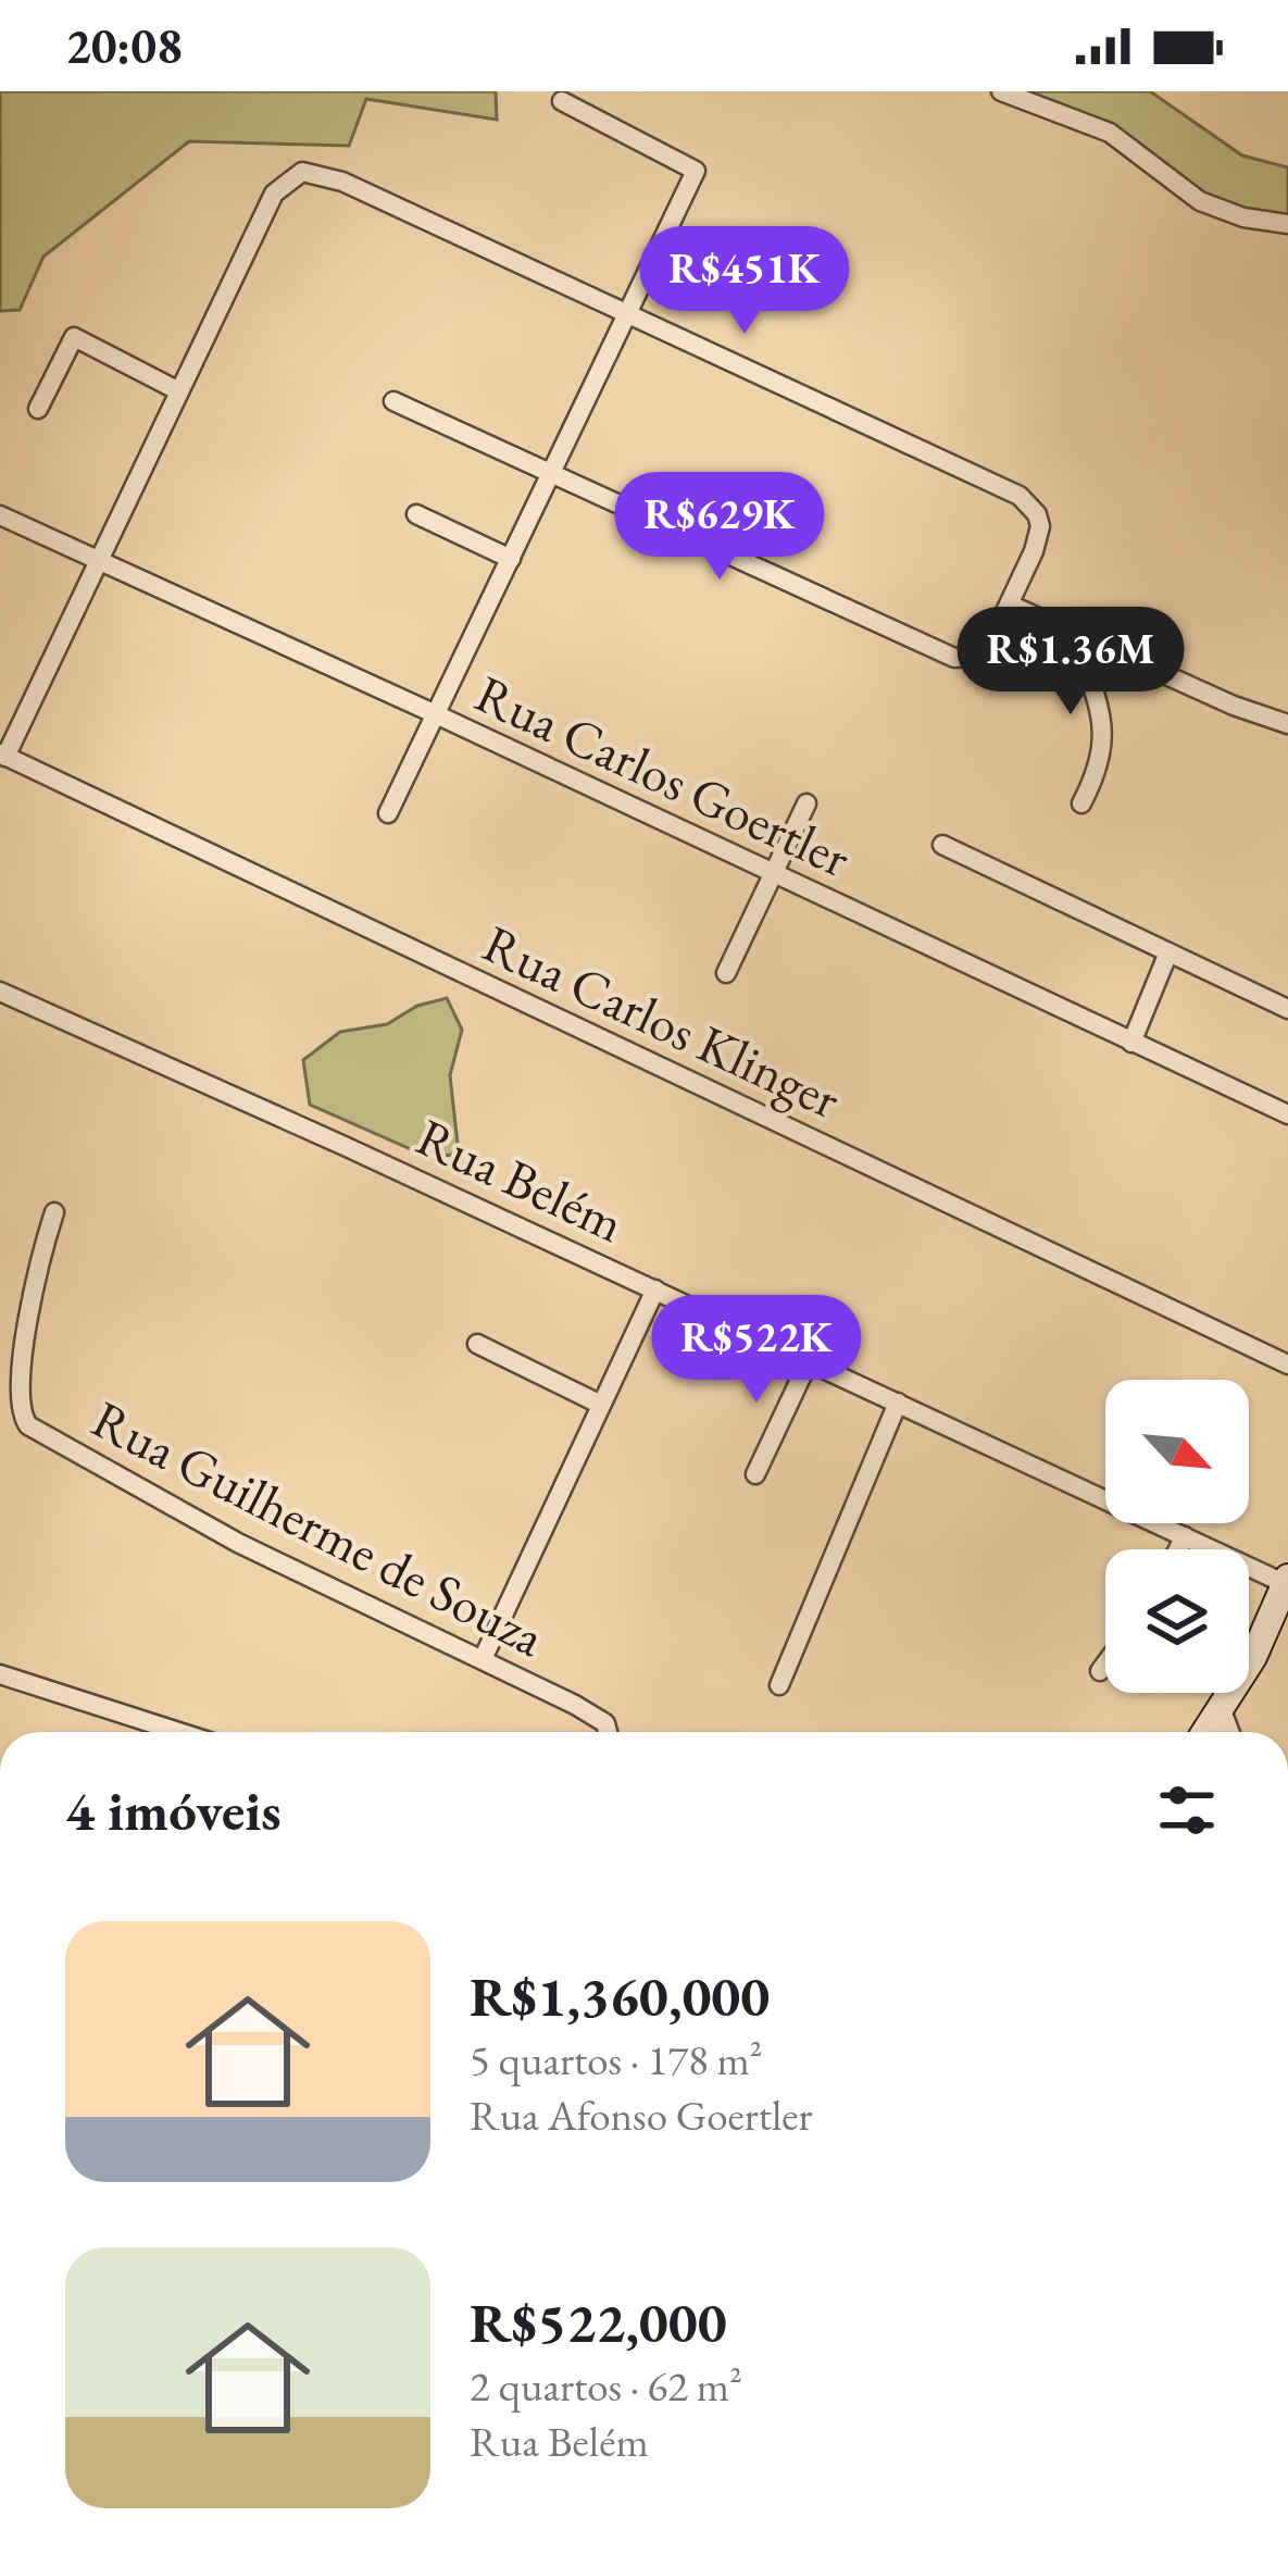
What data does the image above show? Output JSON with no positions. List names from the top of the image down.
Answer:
{
  "streets": {
    "street": [
      "Rua Carlos Goertler",
      "Rua Carlos Klinger",
      "Rua Belém",
      "Rua Guilherme de Souza"
    ]
  },
  "north": "bottom right",
  "page": {
    "status": "20:08",
    "price": [
      "R$451K",
      "R$629K",
      "R$1.36M",
      "R$522K"
    ],
    "heading": "4 imóveis",
    "list": [
      {
        "name": "R$1,360,000",
        "note": "5 quartos · 178 m² · Rua Afonso Goertler"
      },
      {
        "name": "R$522,000",
        "note": "2 quartos · 62 m² · Rua Belém"
      }
    ]
  }
}
